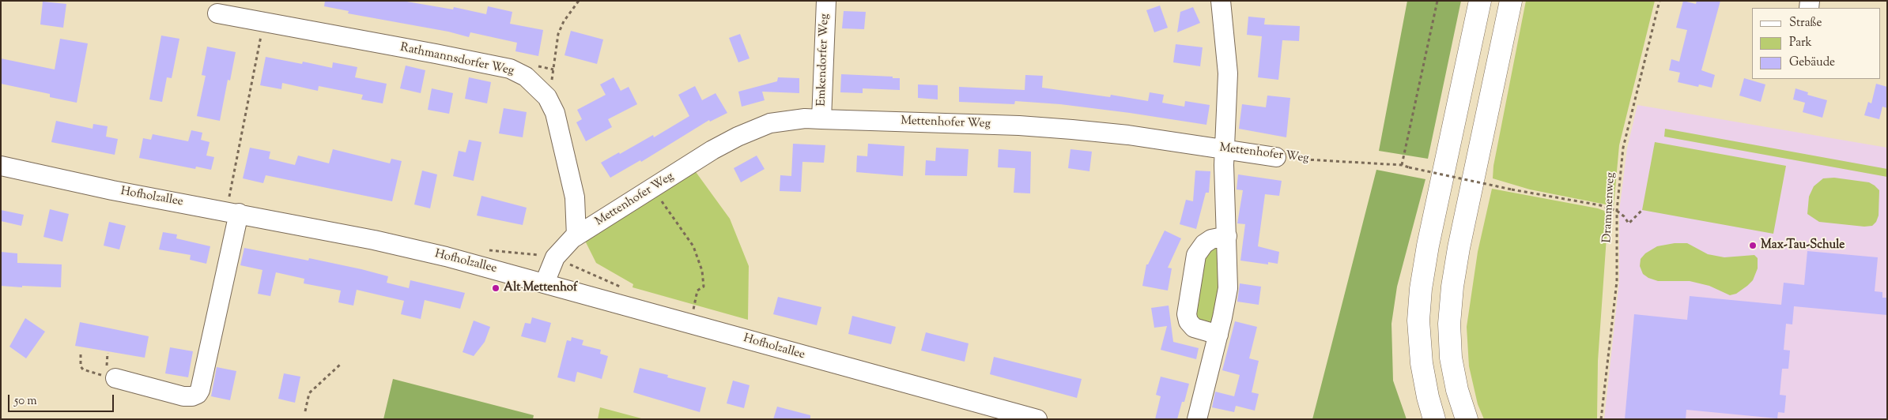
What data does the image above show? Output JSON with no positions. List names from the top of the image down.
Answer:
{
  "streets": {
    "street": [
      "Rathmannsdorfer Weg",
      "Emkendorfer Weg",
      "Mettenhofer Weg",
      "Hofholzallee"
    ],
    "path": ["Drammenweg"]
  },
  "crossings": [
    ["Rathmannsdorfer Weg", "Mettenhofer Weg"],
    ["Emkendorfer Weg", "Mettenhofer Weg"],
    ["Mettenhofer Weg", "Hofholzallee"],
    ["Mettenhofer Weg", "Drammenweg"]
  ],
  "places": ["Max-Tau-Schule", "Alt Mettenhof"],
  "legend": ["Straße", "Park", "Gebäude"],
  "scale_bar": "50 m"
}
